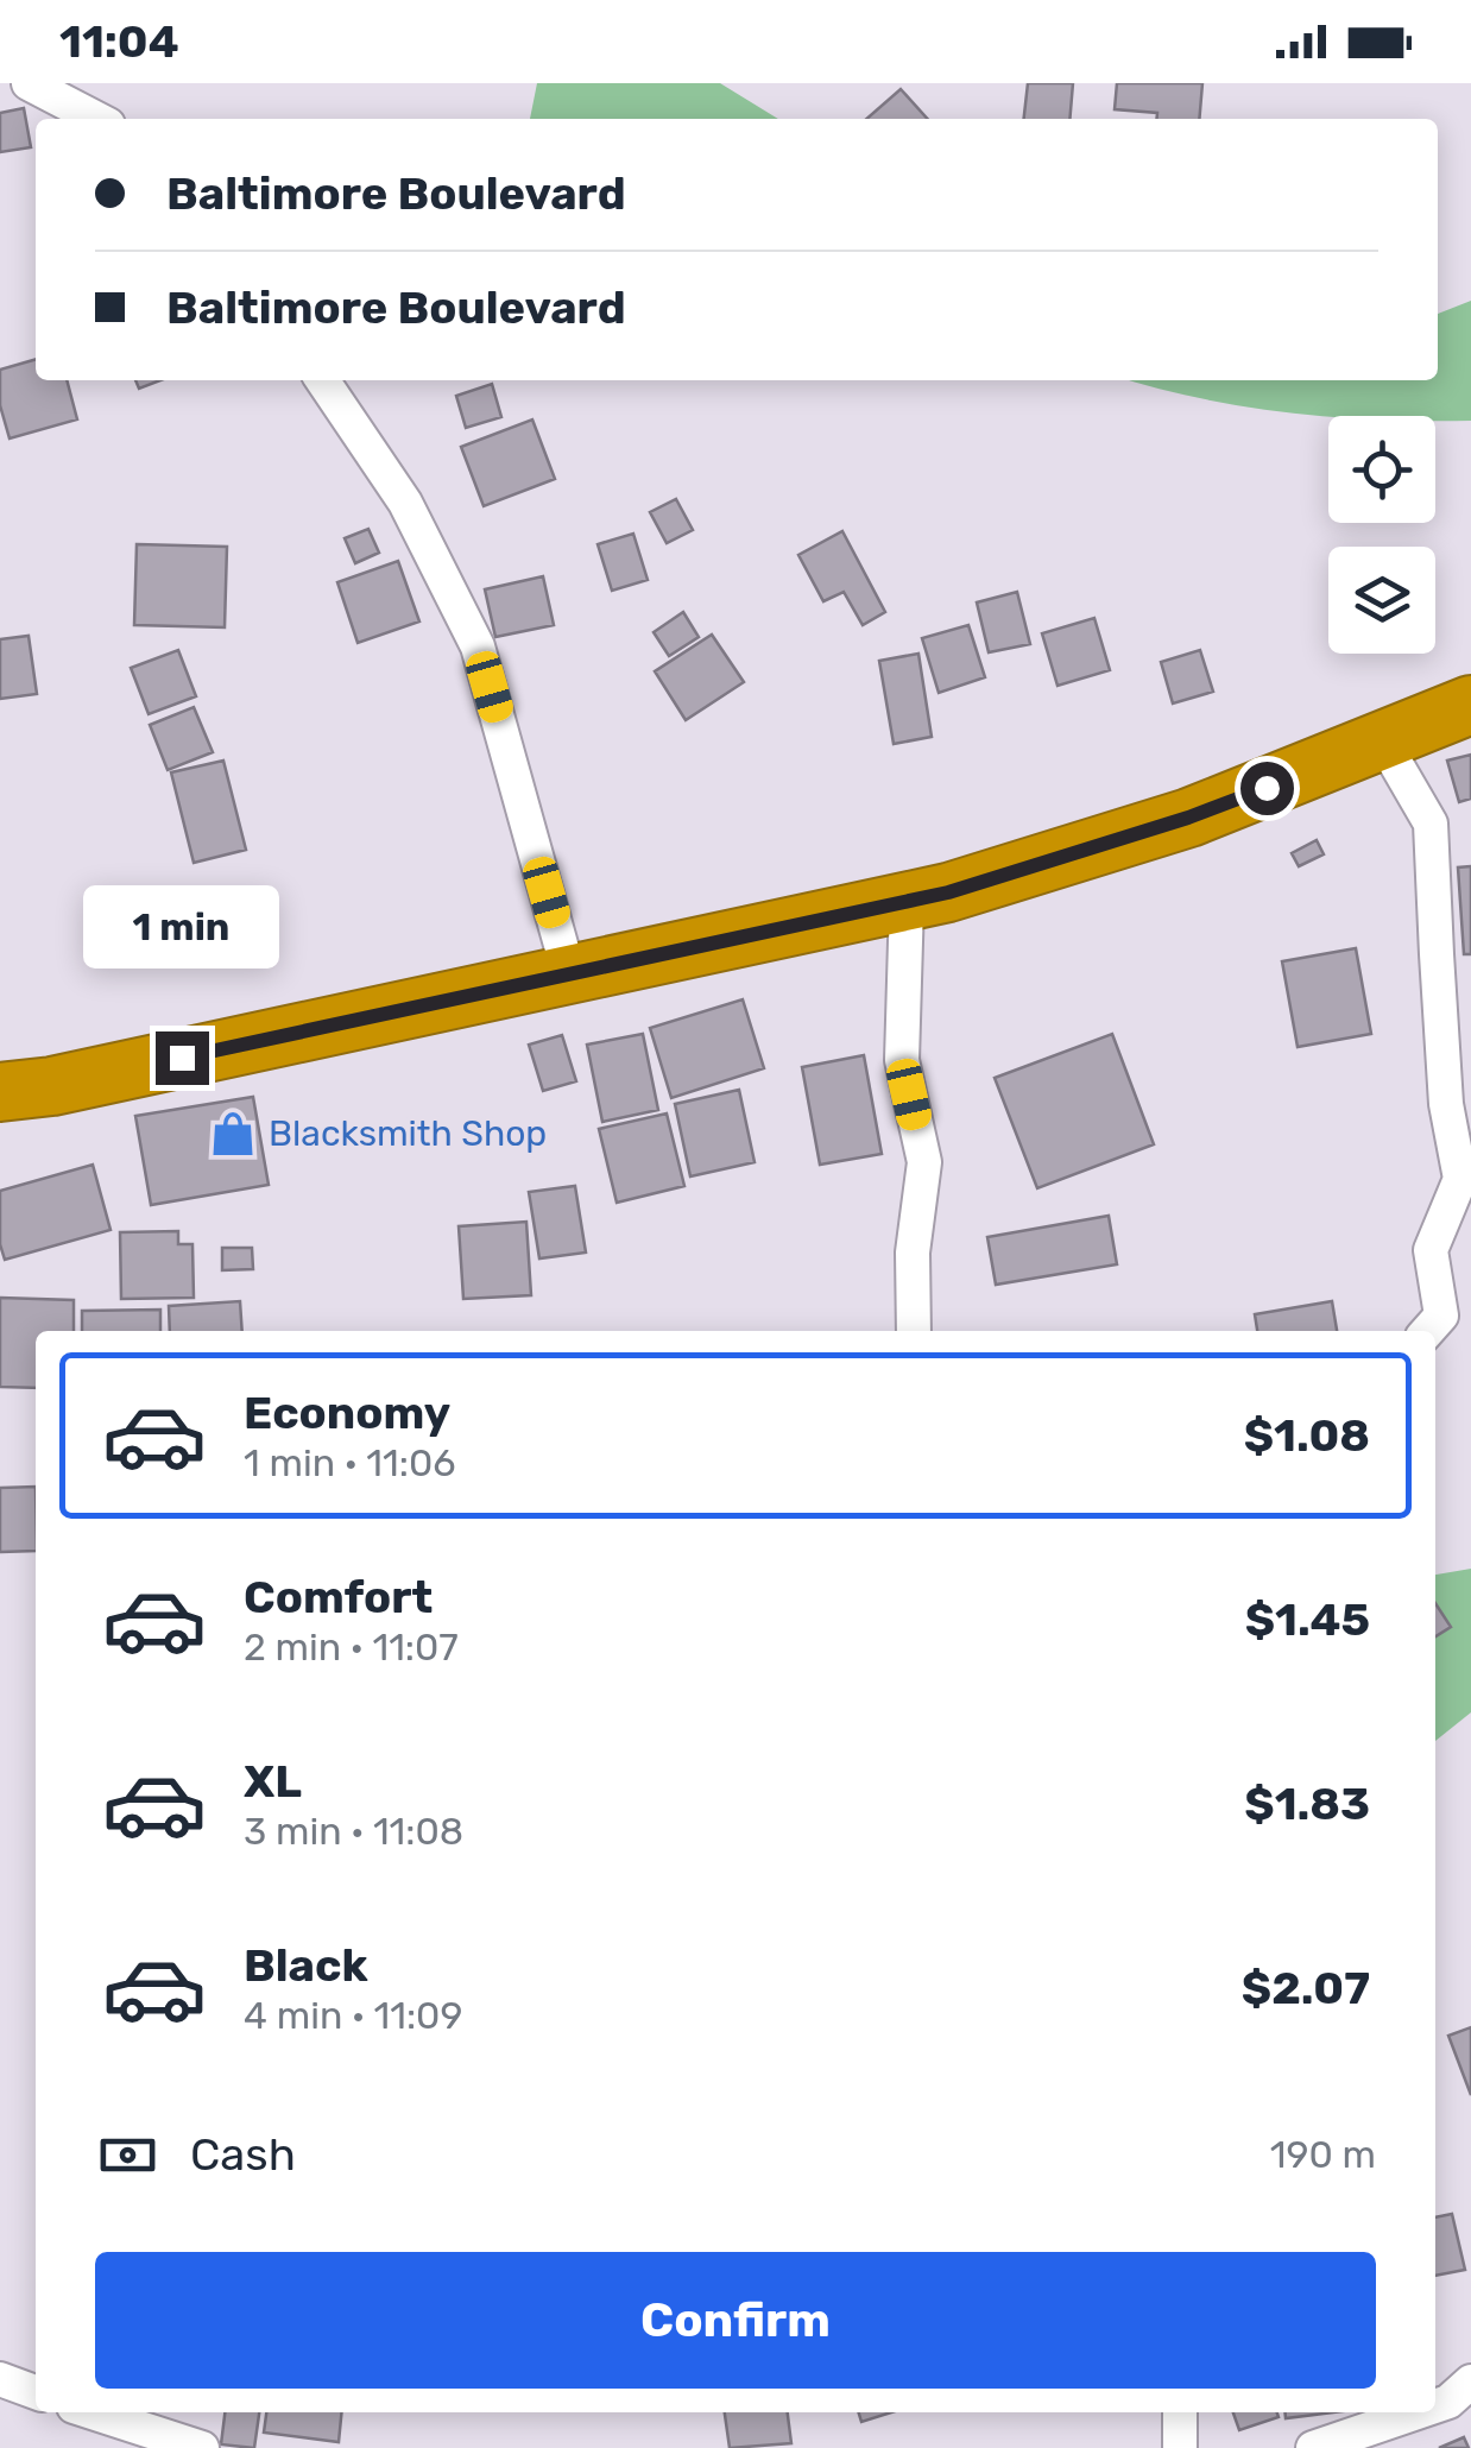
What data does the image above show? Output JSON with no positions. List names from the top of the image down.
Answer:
{
  "places": {
    "shop": ["Blacksmith Shop"]
  },
  "page": {
    "status": "11:04",
    "banner": ["Baltimore Boulevard", "Baltimore Boulevard"],
    "bubble": "1 min",
    "list": [
      {
        "name": "Economy",
        "note": "1 min · 11:06",
        "value": "$1.08"
      },
      {
        "name": "Comfort",
        "note": "2 min · 11:07",
        "value": "$1.45"
      },
      {
        "name": "XL",
        "note": "3 min · 11:08",
        "value": "$1.83"
      },
      {
        "name": "Black",
        "note": "4 min · 11:09",
        "value": "$2.07"
      }
    ],
    "pay": ["Cash", "190 m"],
    "buttons": "Confirm"
  }
}
